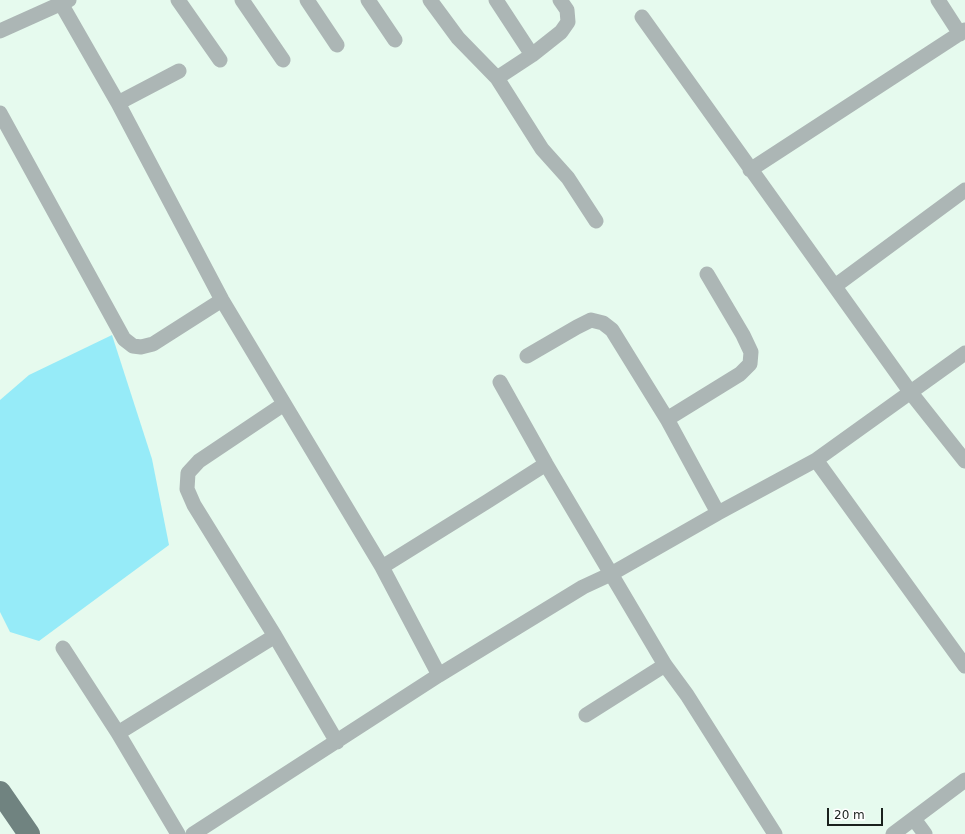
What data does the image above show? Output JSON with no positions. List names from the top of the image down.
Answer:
{
  "scale_bar": "20 m"
}
